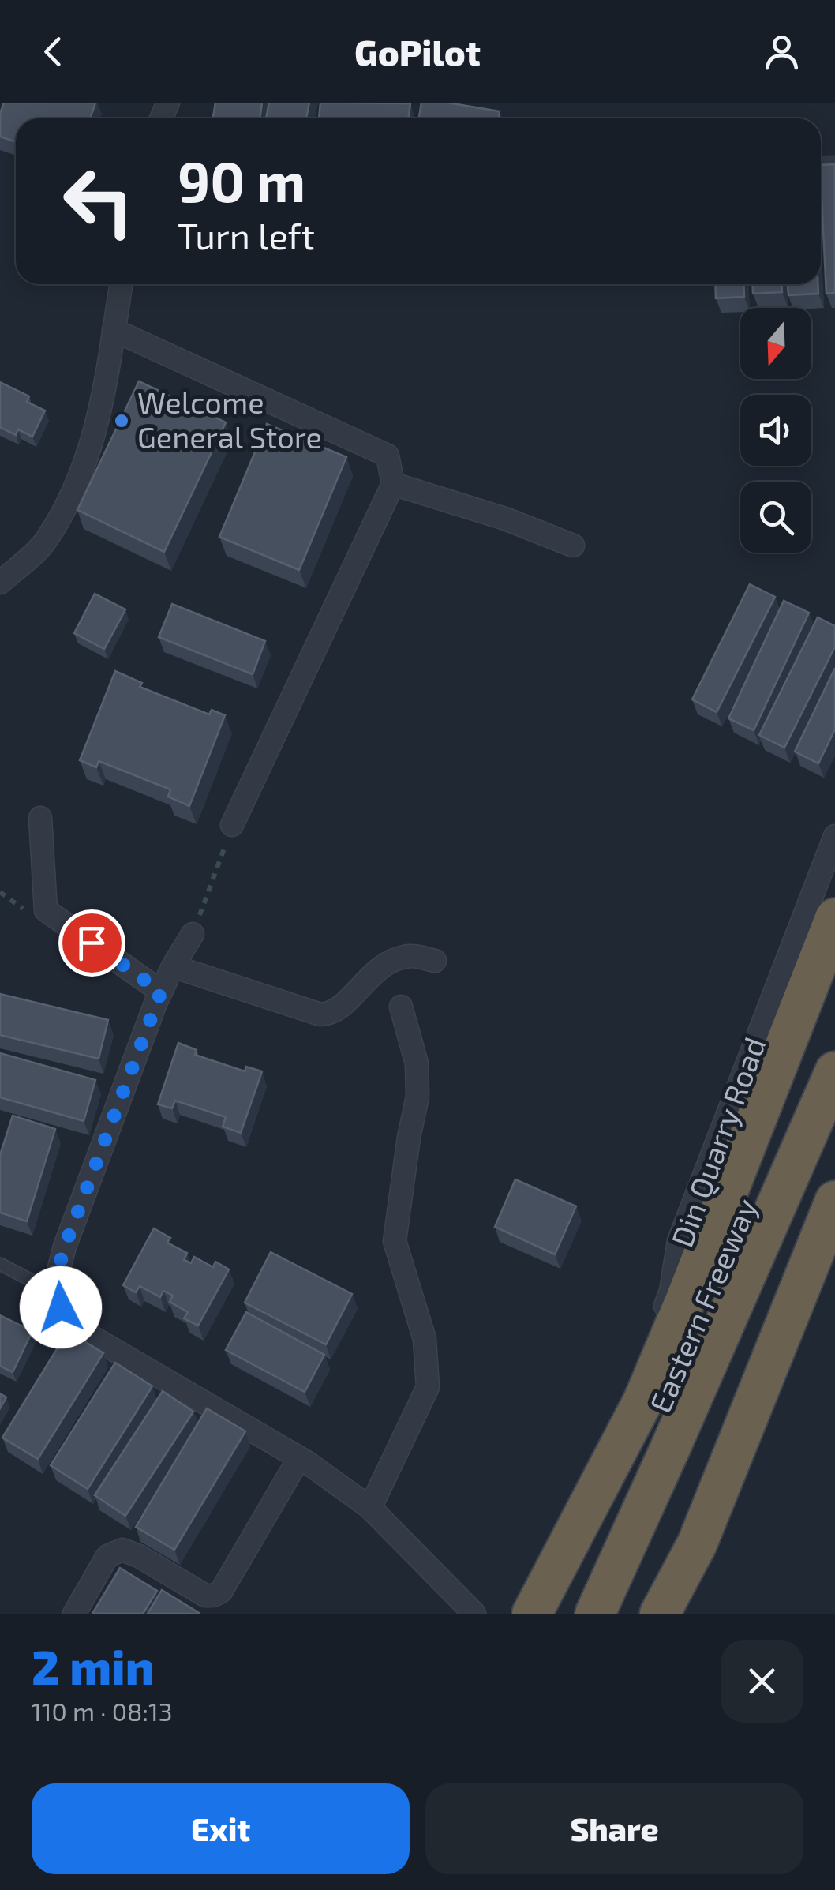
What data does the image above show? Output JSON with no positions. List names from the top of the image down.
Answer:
{
  "streets": {
    "highway": ["Eastern Freeway"],
    "street": ["Din Quarry Road"]
  },
  "places": ["Welcome General Store"],
  "north": "bottom",
  "page": {
    "header": "GoPilot",
    "turn": ["90 m", "Turn left"],
    "heading": ["2 min", "110 m · 08:13"],
    "buttons": ["Exit", "Share"]
  }
}
